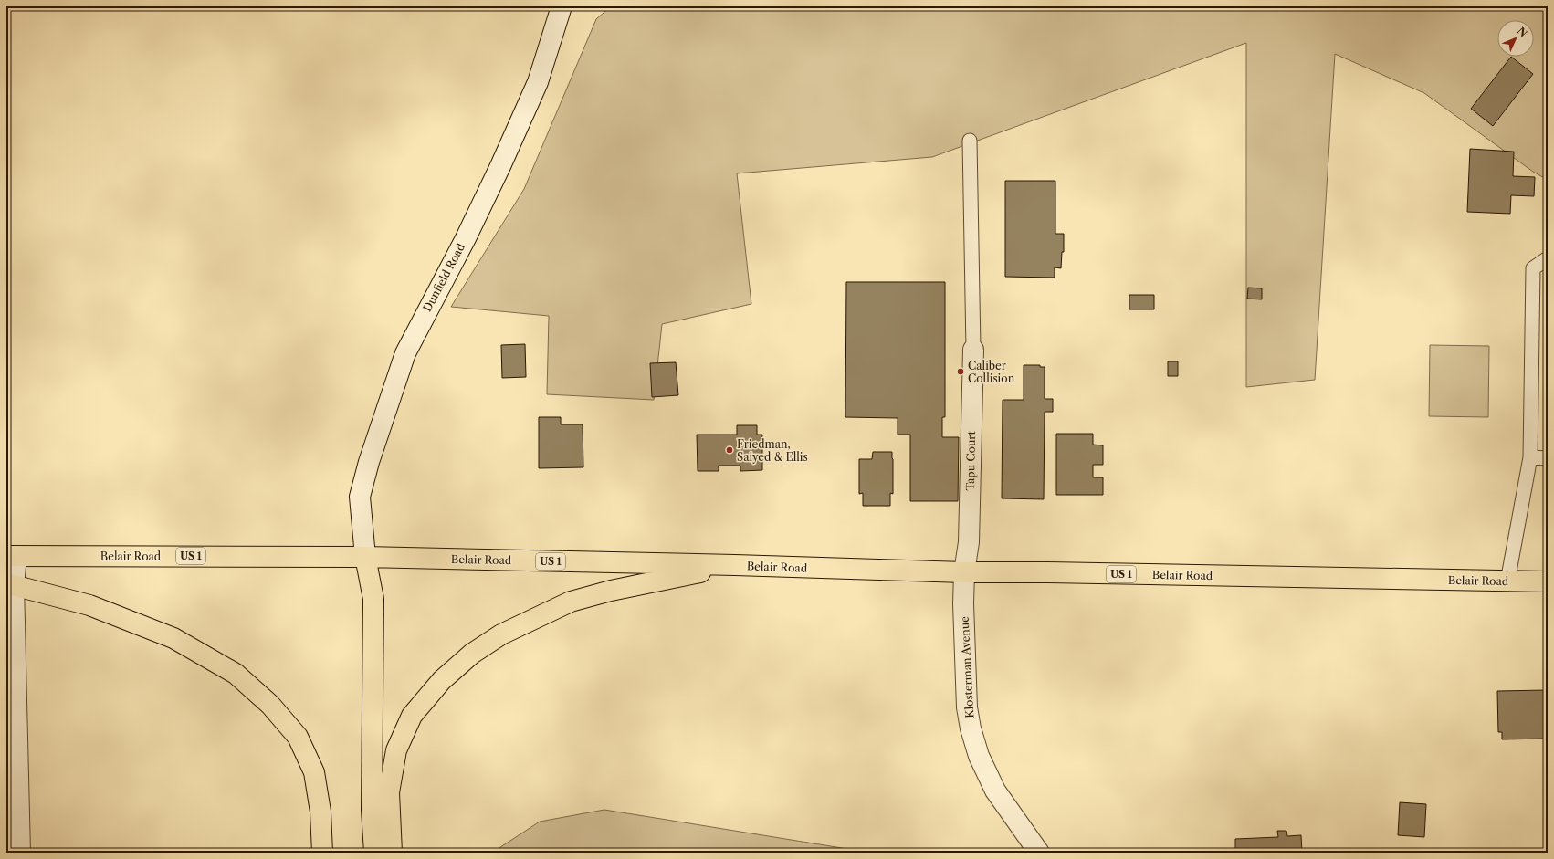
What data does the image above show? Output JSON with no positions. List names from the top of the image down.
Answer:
{
  "streets": {
    "highway": ["Belair Road", "US 1"],
    "street": ["Dunfield Road", "Tapu Court", "Klosterman Avenue"]
  },
  "crossings": [
    ["Dunfield Road", "Belair Road"],
    ["Tapu Court", "Belair Road"],
    ["Tapu Court", "Klosterman Avenue"],
    ["Belair Road", "Klosterman Avenue"]
  ],
  "places": ["Caliber Collision", "Friedman, Saiyed & Ellis"],
  "north": "top right"
}
